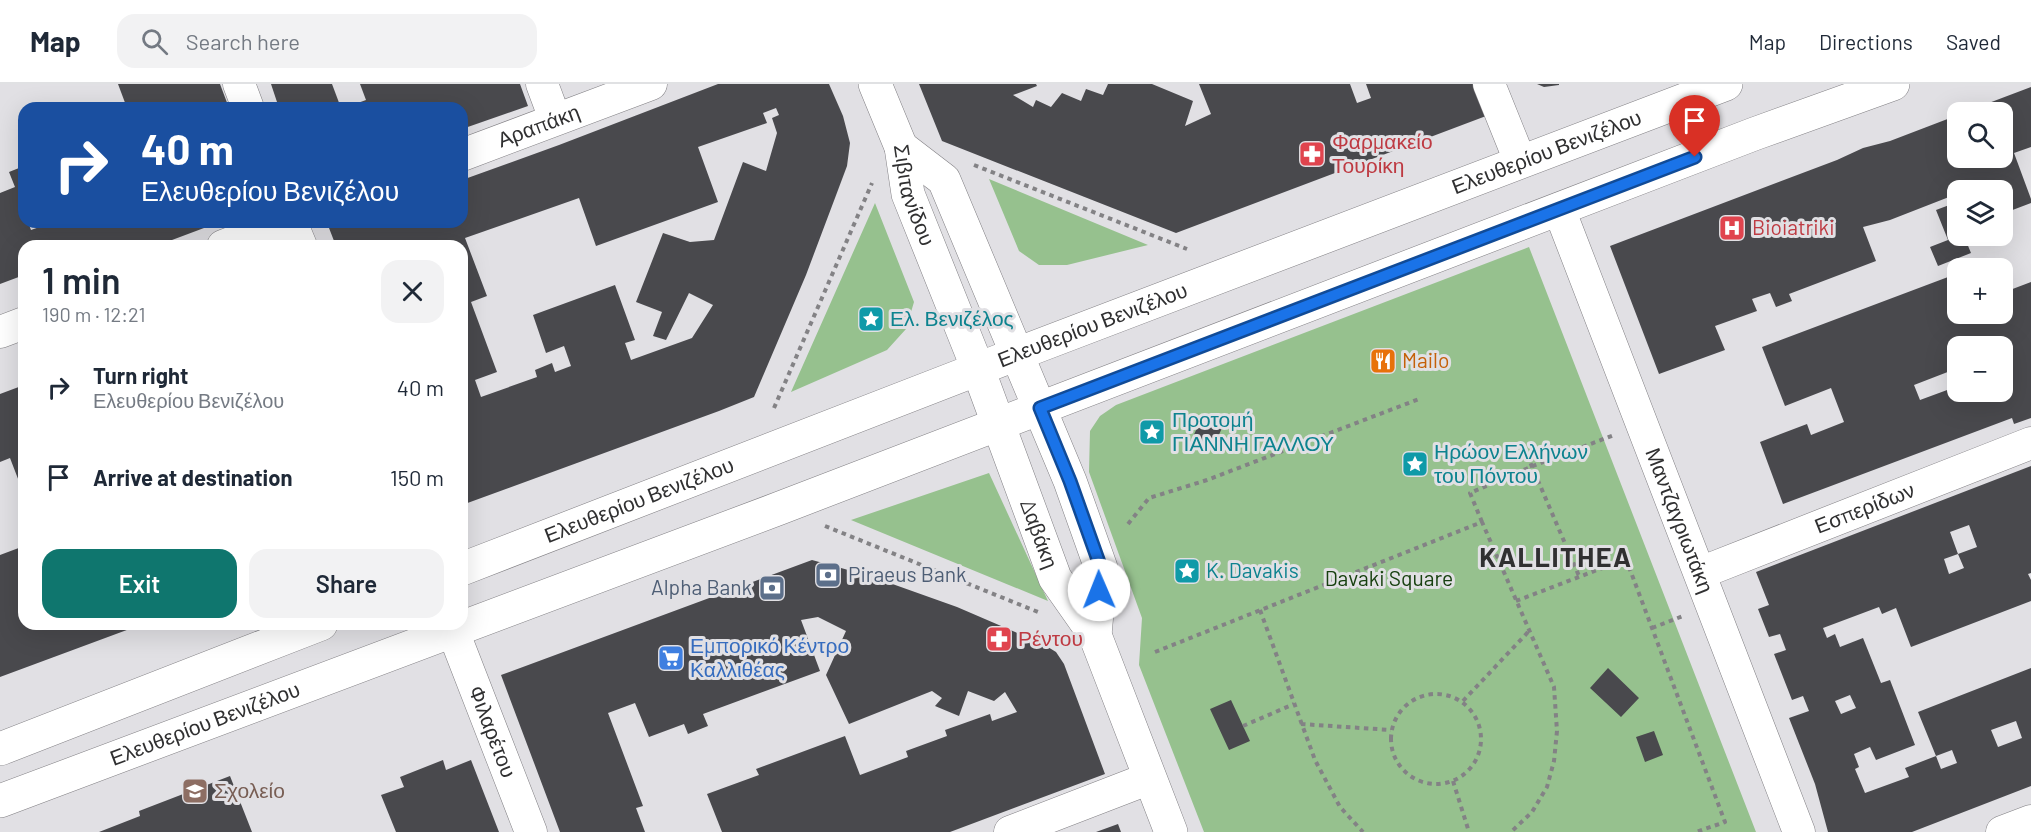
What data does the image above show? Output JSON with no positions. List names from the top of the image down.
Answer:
{
  "streets": {
    "main road": ["Ελευθερίου Βενιζέλου", "Σιβιτανίδου", "Δαβάκη"],
    "street": [
      "Αραπάκη",
      "Εσπερίδων",
      "Μαντζαγριωτάκη",
      "Φιλαρέτου"
    ]
  },
  "crossings": [
    ["Ελευθερίου Βενιζέλου", "Σιβιτανίδου"],
    ["Ελευθερίου Βενιζέλου", "Μαντζαγριωτάκη"],
    ["Ελευθερίου Βενιζέλου", "Δαβάκη"],
    ["Ελευθερίου Βενιζέλου", "Φιλαρέτου"],
    ["Σιβιτανίδου", "Δαβάκη"],
    ["Εσπερίδων", "Μαντζαγριωτάκη"]
  ],
  "districts": ["KALLITHEA"],
  "parks": ["Davaki Square"],
  "places": {
    "pharmacy": ["Φαρμακείο Τουρίκη", "Ρέντου"],
    "hospital": ["Bioiatriki"],
    "place": [
      "Ελ. Βενιζέλος",
      "Προτομή ΓΙΑΝΝΗ ΓΑΛΛΟΥ",
      "Ηρώον Ελλήνων του Πόντου",
      "K. Davakis"
    ],
    "restaurant": ["Mailo"],
    "bank": ["Piraeus Bank", "Alpha Bank"],
    "supermarket": ["Εμπορικό Κέντρο Καλλιθέας"],
    "school or university": ["Σχολείο"]
  },
  "page": {
    "header": "Map",
    "search": "Search here",
    "nav": ["Map", "Directions", "Saved"],
    "map_buttons": ["+", "−"],
    "turn": ["40 m", "Ελευθερίου Βενιζέλου"],
    "heading": ["1 min", "190 m · 12:21"],
    "list": [
      {
        "name": "Turn right",
        "note": "Ελευθερίου Βενιζέλου",
        "value": "40 m"
      },
      {
        "name": "Arrive at destination",
        "value": "150 m"
      }
    ],
    "buttons": ["Exit", "Share"]
  }
}
